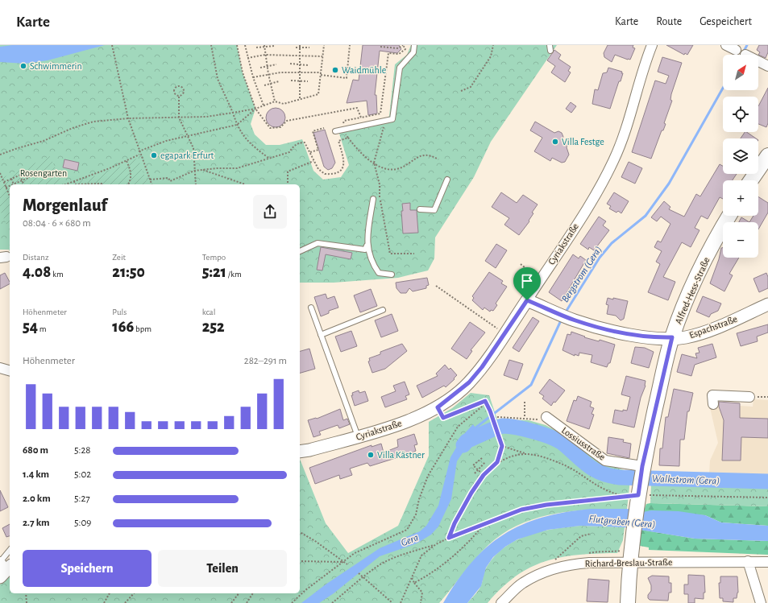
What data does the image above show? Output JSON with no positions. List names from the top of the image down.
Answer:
{
  "streets": {
    "main road": ["Alfred-Hess-Straße"],
    "street": [
      "Cyriakstraße",
      "Espachstraße",
      "Lossiusstraße",
      "Richard-Breslau-Straße"
    ]
  },
  "crossings": [
    ["Cyriakstraße", "Espachstraße"],
    ["Alfred-Hess-Straße", "Espachstraße"],
    ["Alfred-Hess-Straße", "Lossiusstraße"],
    ["Alfred-Hess-Straße", "Richard-Breslau-Straße"]
  ],
  "water": [
    "Bergstrom (Gera)",
    "Walkstrom (Gera)",
    "Flutgraben (Gera)",
    "Gera"
  ],
  "parks": ["Rosengarten"],
  "places": [
    "Schwimmerin",
    "Waidmühle",
    "Villa Festge",
    "egapark Erfurt",
    "Villa Kästner"
  ],
  "north": "top right",
  "page": {
    "header": "Karte",
    "nav": ["Karte", "Route", "Gespeichert"],
    "map_buttons": ["+", "−"],
    "heading": ["Morgenlauf", "08:04 · 6 × 680 m"],
    "stats": [
      ["Distanz", "4.08 km"],
      ["Zeit", "21:50"],
      ["Tempo", "5:21 /km"],
      ["Höhenmeter", "54 m"],
      ["Puls", "166 bpm"],
      ["kcal", "252"]
    ],
    "chart": ["Höhenmeter", "282–291 m"],
    "list": [
      {
        "name": "680 m",
        "note": "5:28"
      },
      {
        "name": "1.4 km",
        "note": "5:02"
      },
      {
        "name": "2.0 km",
        "note": "5:27"
      },
      {
        "name": "2.7 km",
        "note": "5:09"
      }
    ],
    "buttons": ["Speichern", "Teilen"]
  }
}
